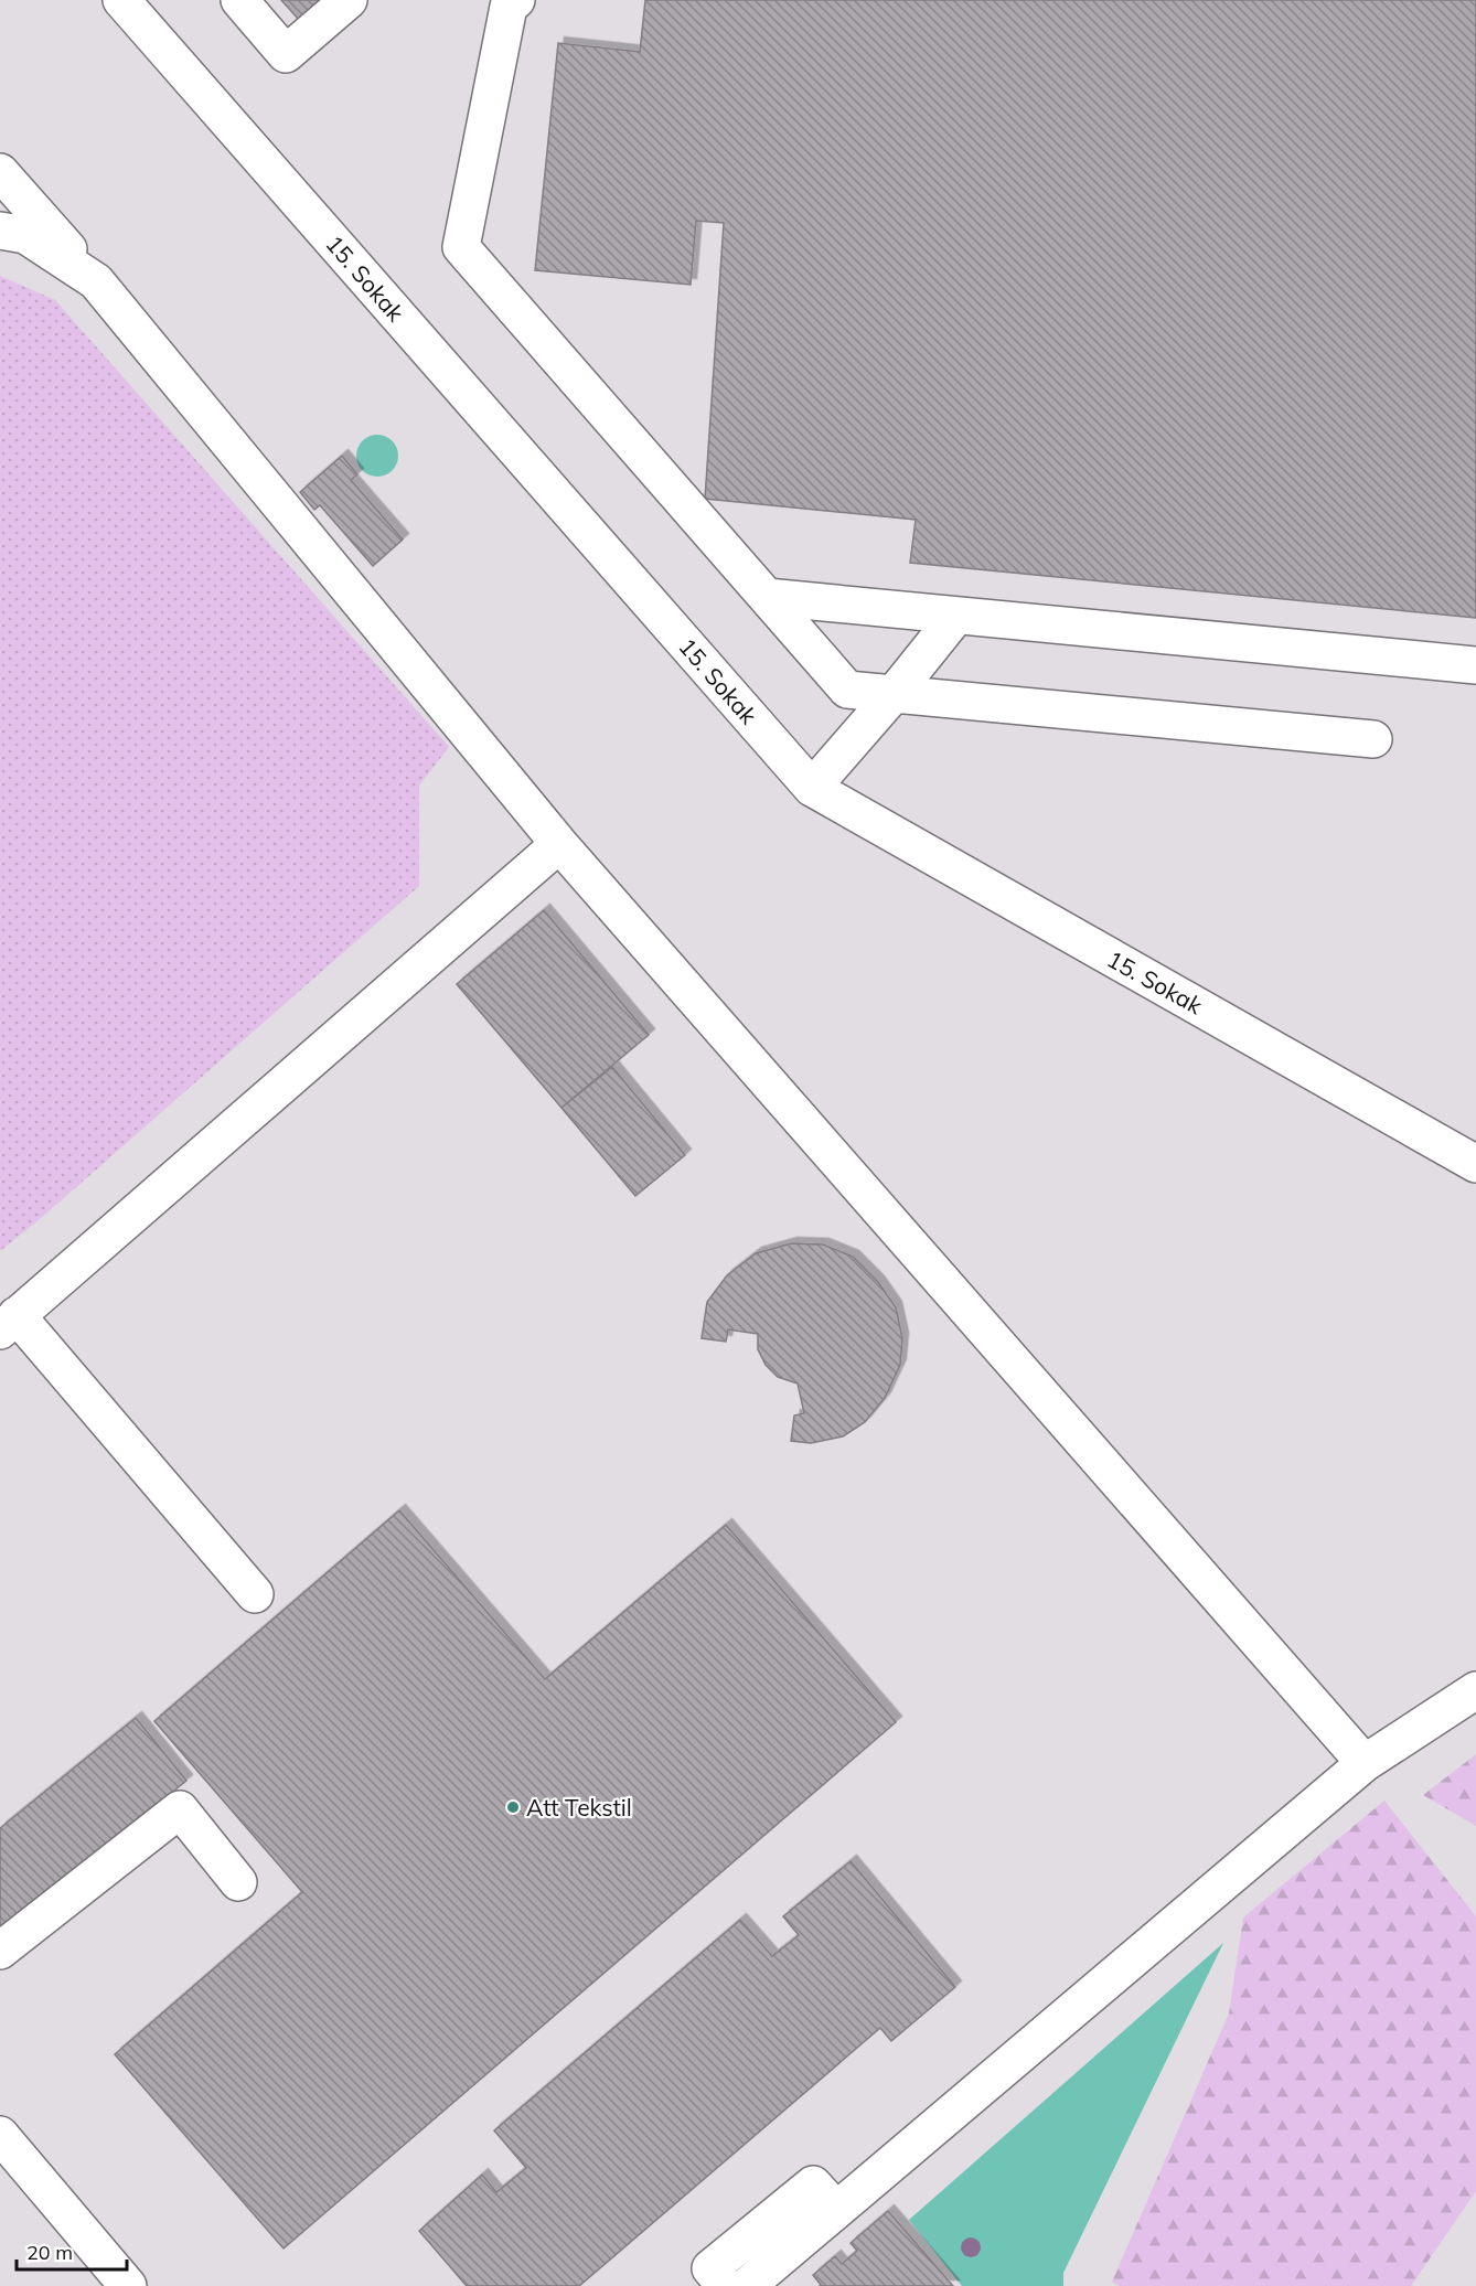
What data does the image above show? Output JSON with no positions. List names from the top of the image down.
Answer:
{
  "streets": {
    "street": ["15. Sokak"]
  },
  "places": ["Att Tekstil"],
  "scale_bar": "20 m"
}
